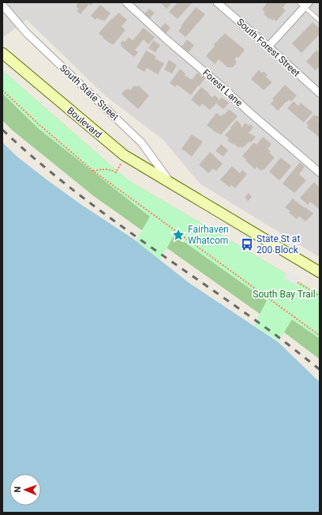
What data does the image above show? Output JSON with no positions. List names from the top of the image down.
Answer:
{
  "streets": {
    "main road": ["Boulevard"],
    "street": ["South Forest Street", "Forest Lane", "South State Street"]
  },
  "crossings": [
    ["South State Street", "Boulevard"]
  ],
  "parks": ["South Bay Trail"],
  "places": {
    "place": ["Fairhaven Whatcom"],
    "bus stop": ["State St at 200 Block"]
  },
  "north": "left"
}
